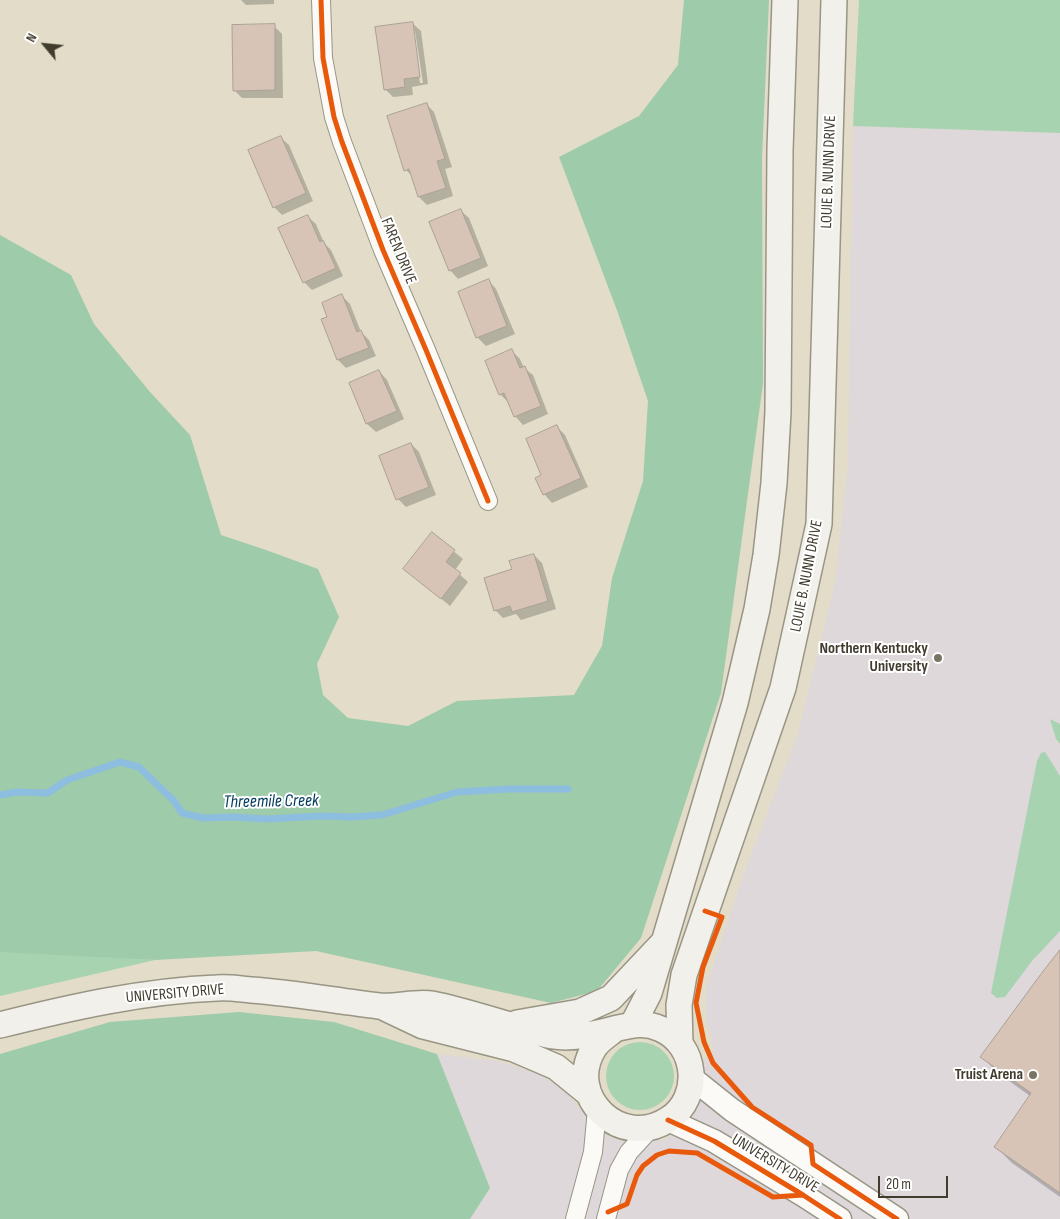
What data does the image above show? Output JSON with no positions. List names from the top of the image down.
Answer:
{
  "streets": {
    "main road": ["LOUIE B. NUNN DRIVE", "UNIVERSITY DRIVE"],
    "street": ["FAREN DRIVE"]
  },
  "crossings": [
    ["LOUIE B. NUNN DRIVE", "UNIVERSITY DRIVE"]
  ],
  "water": ["Threemile Creek"],
  "places": ["Northern Kentucky University", "Truist Arena"],
  "scale_bar": "20 m",
  "north": "top left"
}
